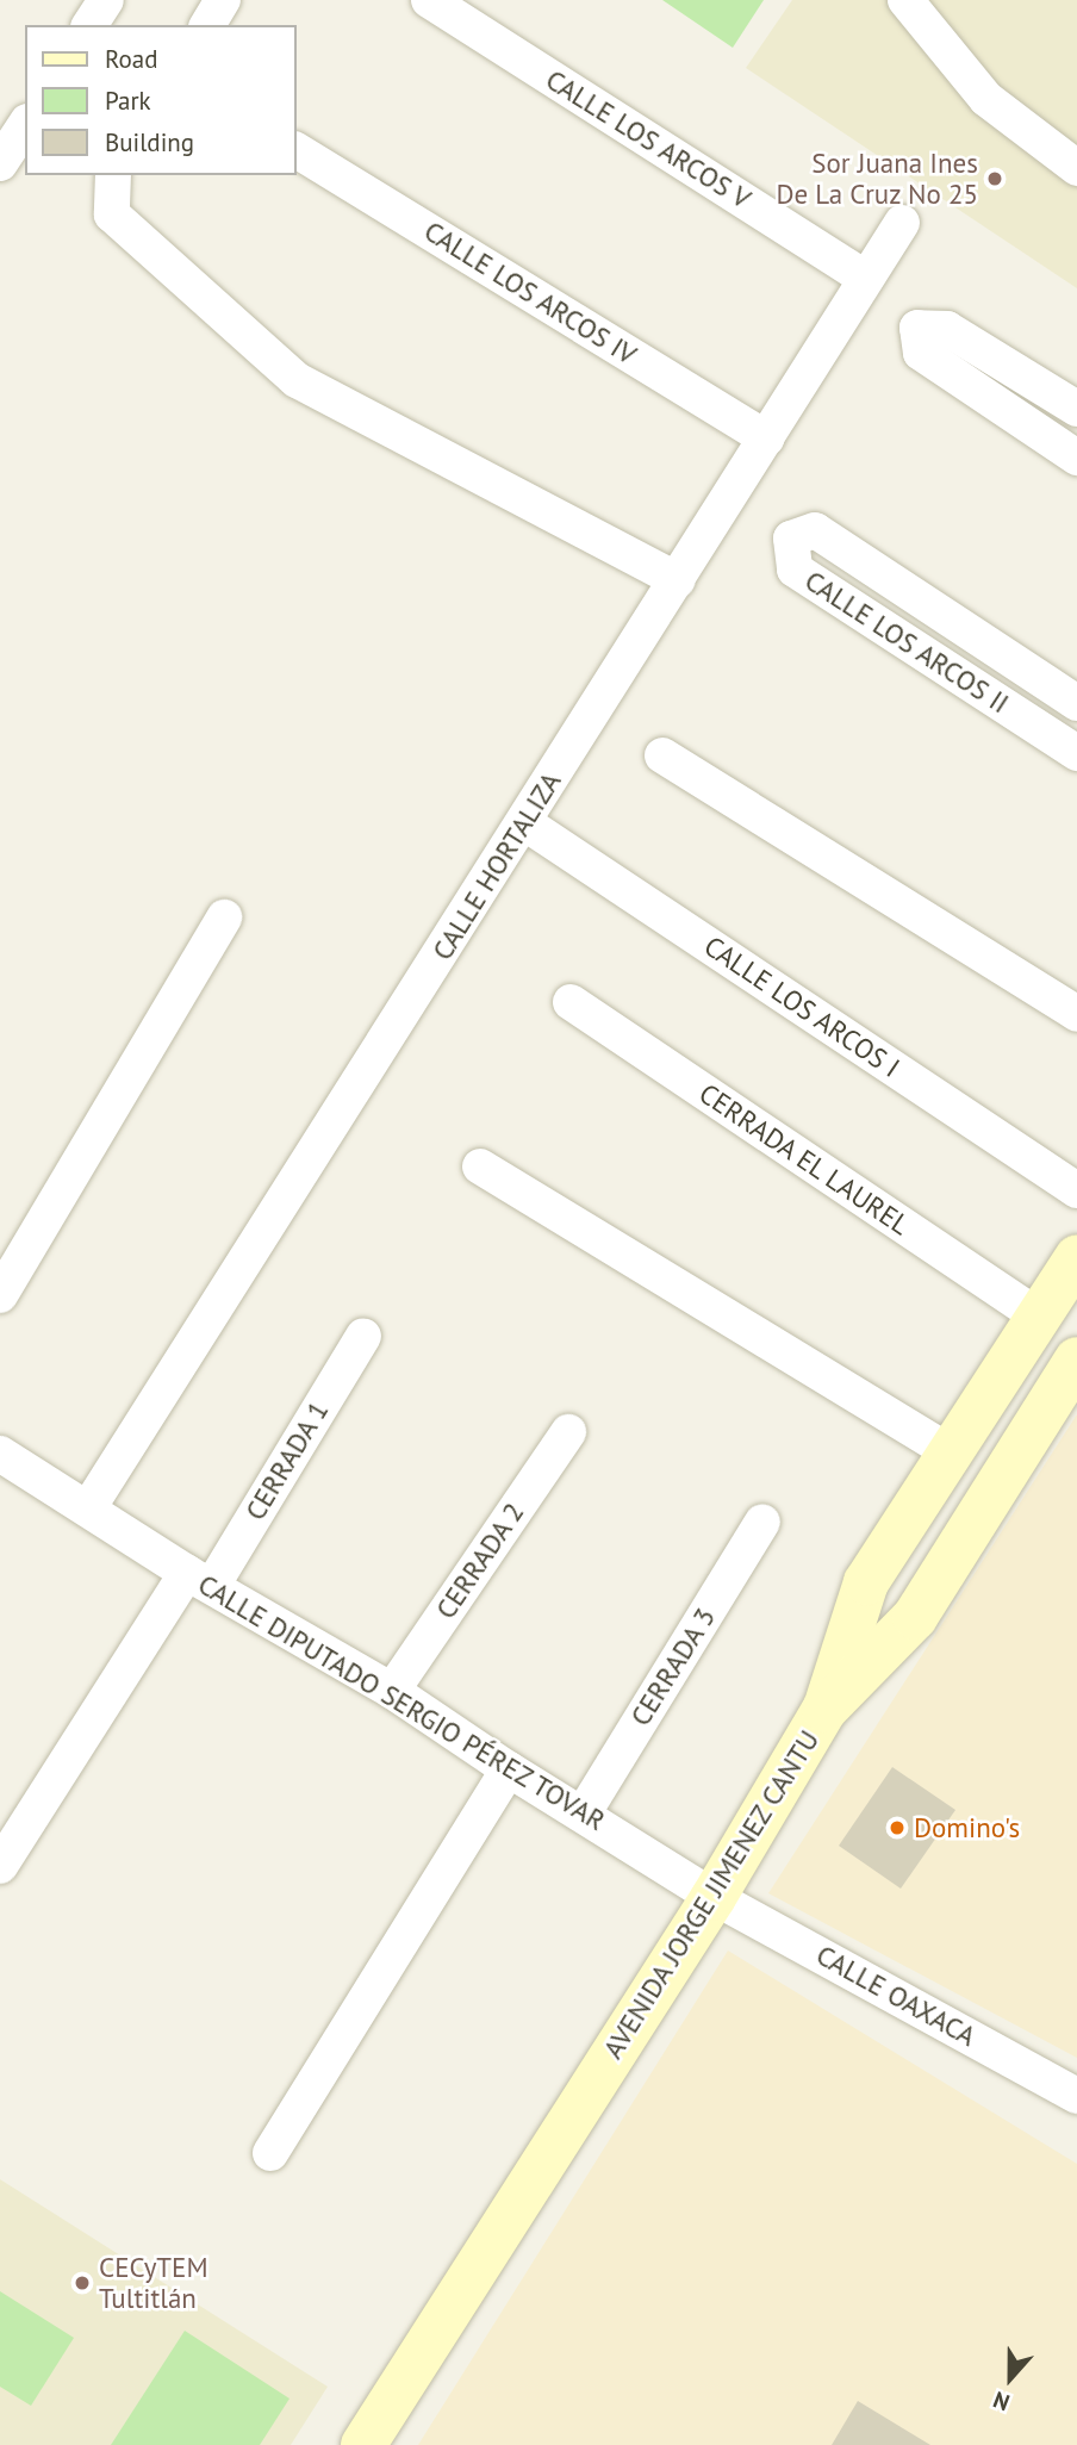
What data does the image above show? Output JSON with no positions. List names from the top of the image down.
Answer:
{
  "streets": {
    "main road": ["AVENIDA JORGE JIMENEZ CANTU"],
    "street": [
      "CALLE LOS ARCOS V",
      "CALLE LOS ARCOS IV",
      "CALLE LOS ARCOS II",
      "CALLE HORTALIZA",
      "CALLE LOS ARCOS I",
      "CERRADA EL LAUREL",
      "CERRADA 1",
      "CERRADA 2",
      "CERRADA 3",
      "CALLE DIPUTADO SERGIO PÉREZ TOVAR",
      "CALLE OAXACA"
    ]
  },
  "crossings": [
    ["CALLE LOS ARCOS V", "CALLE HORTALIZA"],
    ["CALLE LOS ARCOS IV", "CALLE HORTALIZA"],
    ["CALLE HORTALIZA", "CALLE LOS ARCOS I"],
    ["CALLE HORTALIZA", "CALLE DIPUTADO SERGIO PÉREZ TOVAR"],
    ["CERRADA 1", "CALLE DIPUTADO SERGIO PÉREZ TOVAR"],
    ["CERRADA 2", "CALLE DIPUTADO SERGIO PÉREZ TOVAR"],
    ["CERRADA 3", "CALLE DIPUTADO SERGIO PÉREZ TOVAR"],
    ["CALLE DIPUTADO SERGIO PÉREZ TOVAR", "AVENIDA JORGE JIMENEZ CANTU"],
    ["CALLE DIPUTADO SERGIO PÉREZ TOVAR", "CALLE OAXACA"],
    ["AVENIDA JORGE JIMENEZ CANTU", "CALLE OAXACA"]
  ],
  "places": ["Sor Juana Ines De La Cruz No 25", "Domino's", "CECyTEM Tultitlán"],
  "legend": ["Road", "Park", "Building"],
  "north": "bottom"
}
